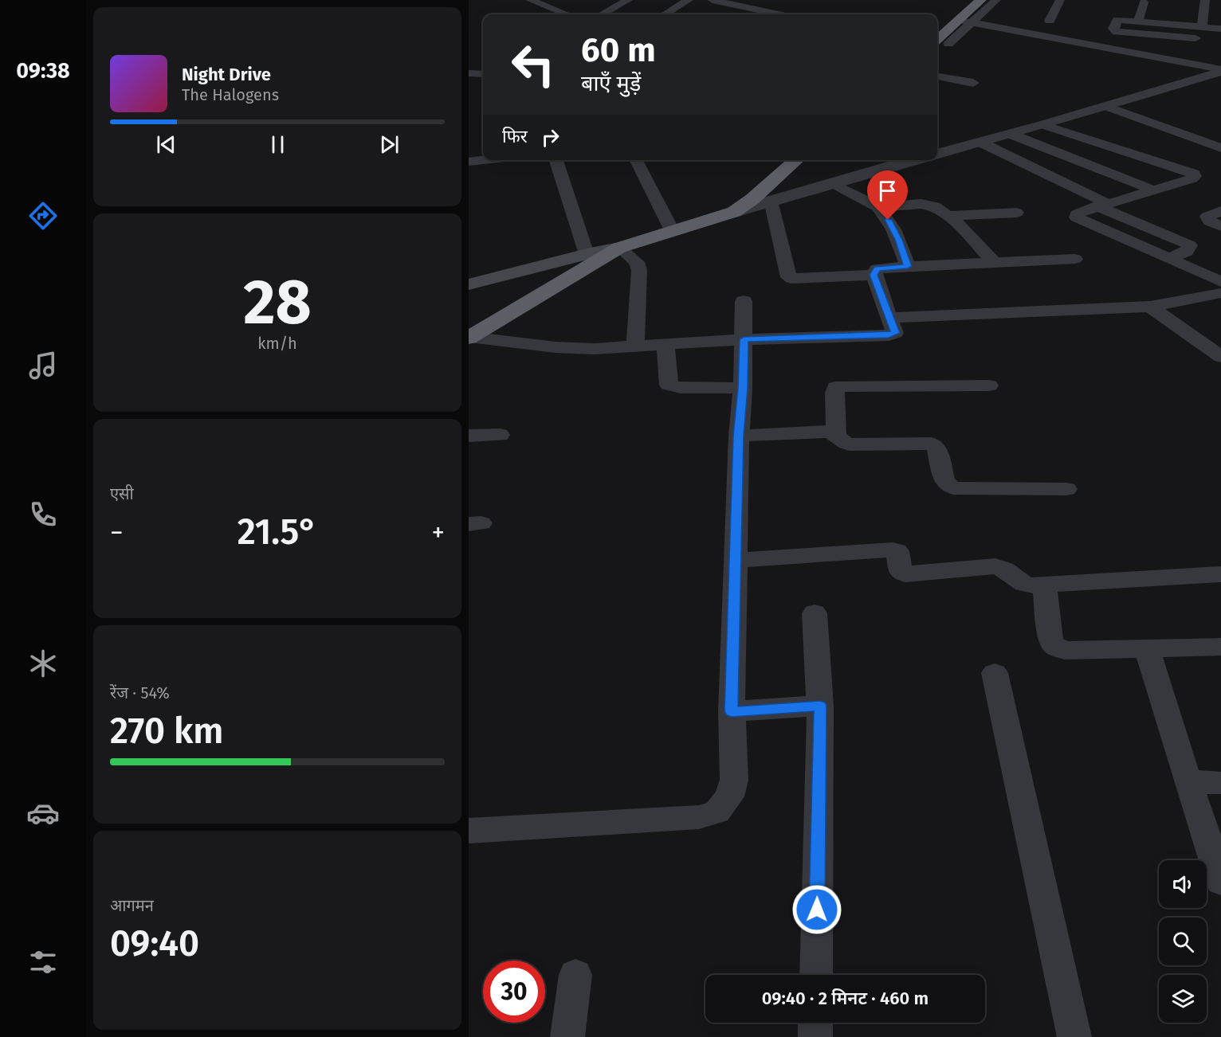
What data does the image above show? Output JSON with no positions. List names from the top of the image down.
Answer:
{
  "page": {
    "tabs": "09:38",
    "turn": ["60 m", "बाएँ मुड़ें"],
    "song": ["Night Drive", "The Halogens"],
    "then": "फिर",
    "tile": [
      ["28", "km/h"],
      "एसी",
      ["रेंज · 54%", "270 km"],
      ["आगमन", "09:40"]
    ],
    "heat": ["−", "21.5°", "+"],
    "limit": "30",
    "trip": "09:40 · 2 मिनट · 460 m"
  }
}
